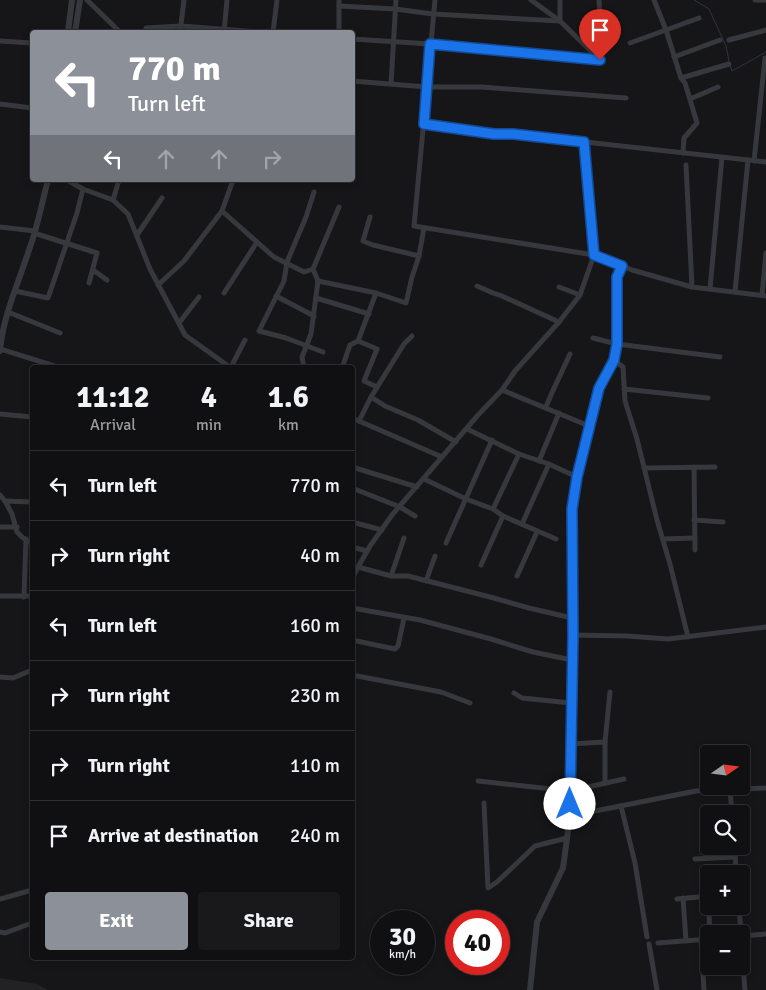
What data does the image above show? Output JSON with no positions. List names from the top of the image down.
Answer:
{
  "north": "right",
  "page": {
    "turn": ["770 m", "Turn left"],
    "eta": [
      "11:12",
      "Arrival",
      "4",
      "min",
      "1.6",
      "km"
    ],
    "list": [
      {
        "name": "Turn left",
        "value": "770 m"
      },
      {
        "name": "Turn right",
        "value": "40 m"
      },
      {
        "name": "Turn left",
        "value": "160 m"
      },
      {
        "name": "Turn right",
        "value": "230 m"
      },
      {
        "name": "Turn right",
        "value": "110 m"
      },
      {
        "name": "Arrive at destination",
        "value": "240 m"
      }
    ],
    "map_buttons": ["+", "−"],
    "buttons": ["Exit", "Share"],
    "speed": "30 km/h",
    "limit": "40"
  }
}
